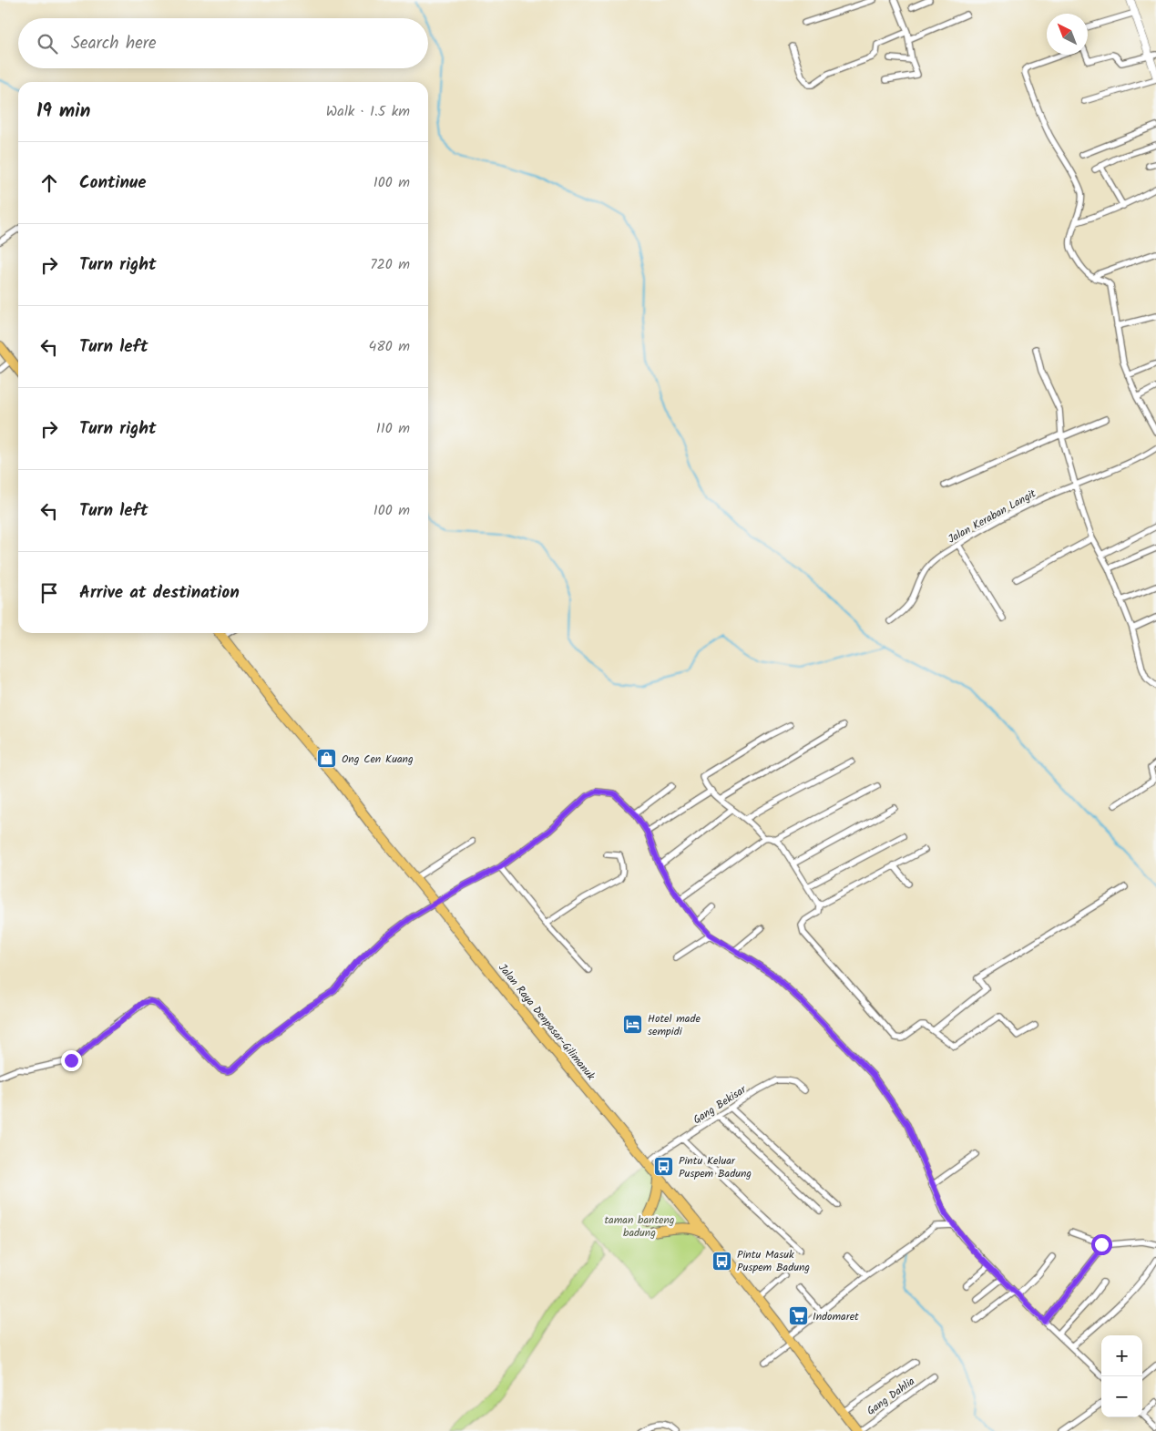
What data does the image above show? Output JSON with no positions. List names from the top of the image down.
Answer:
{
  "streets": {
    "highway": ["Jalan Raya Denpasar-Gilimanuk"],
    "street": ["Jalan Keraban Langit", "Gang Bekisar", "Gang Dahlia"]
  },
  "crossings": [
    ["Jalan Raya Denpasar-Gilimanuk", "Gang Bekisar"],
    ["Jalan Raya Denpasar-Gilimanuk", "Gang Dahlia"]
  ],
  "parks": ["taman banteng badung"],
  "places": {
    "shop": ["Ong Cen Kuang"],
    "hotel": ["Hotel made sempidi"],
    "bus stop": ["Pintu Keluar Puspem Badung", "Pintu Masuk Puspem Badung"],
    "supermarket": ["Indomaret"]
  },
  "north": "top left",
  "page": {
    "search": "Search here",
    "heading": ["19 min", "Walk · 1.5 km"],
    "list": [
      ["Continue", "100 m"],
      ["Turn right", "720 m"],
      ["Turn left", "480 m"],
      ["Turn right", "110 m"],
      ["Turn left", "100 m"],
      "Arrive at destination"
    ],
    "map_buttons": ["+", "−"]
  }
}
